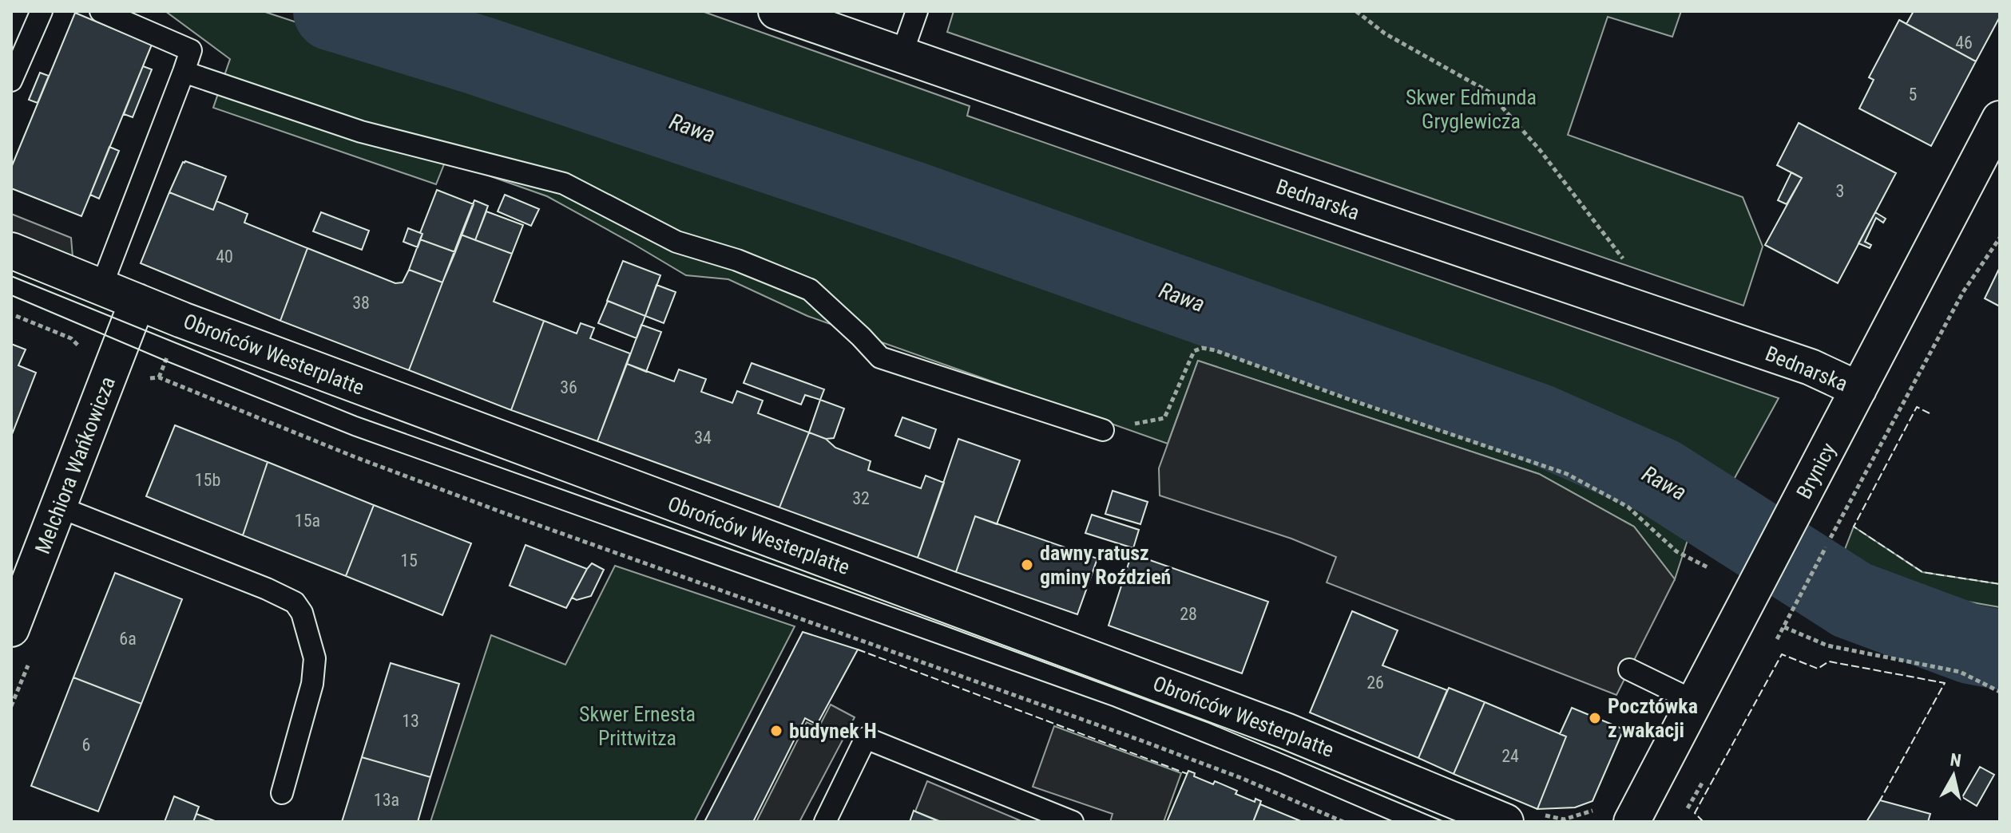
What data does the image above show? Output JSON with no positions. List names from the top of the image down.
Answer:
{
  "streets": {
    "street": [
      "Bednarska",
      "Obrońców Westerplatte",
      "Melchiora Wańkowicza",
      "Brynicy"
    ]
  },
  "crossings": [
    ["Bednarska", "Brynicy"],
    ["Obrońców Westerplatte", "Melchiora Wańkowicza"]
  ],
  "water": ["Rawa"],
  "parks": ["Skwer Edmunda Gryglewicza", "Skwer Ernesta Prittwitza"],
  "places": ["dawny ratusz gminy Roździeń", "Pocztówka z wakacji", "budynek H"],
  "house_numbers": [
    "46",
    "5",
    "3",
    "40",
    "38",
    "36",
    "34",
    "15b",
    "32",
    "15a",
    "15",
    "28",
    "6a",
    "26",
    "13",
    "6",
    "24",
    "13a"
  ],
  "north": "top"
}
